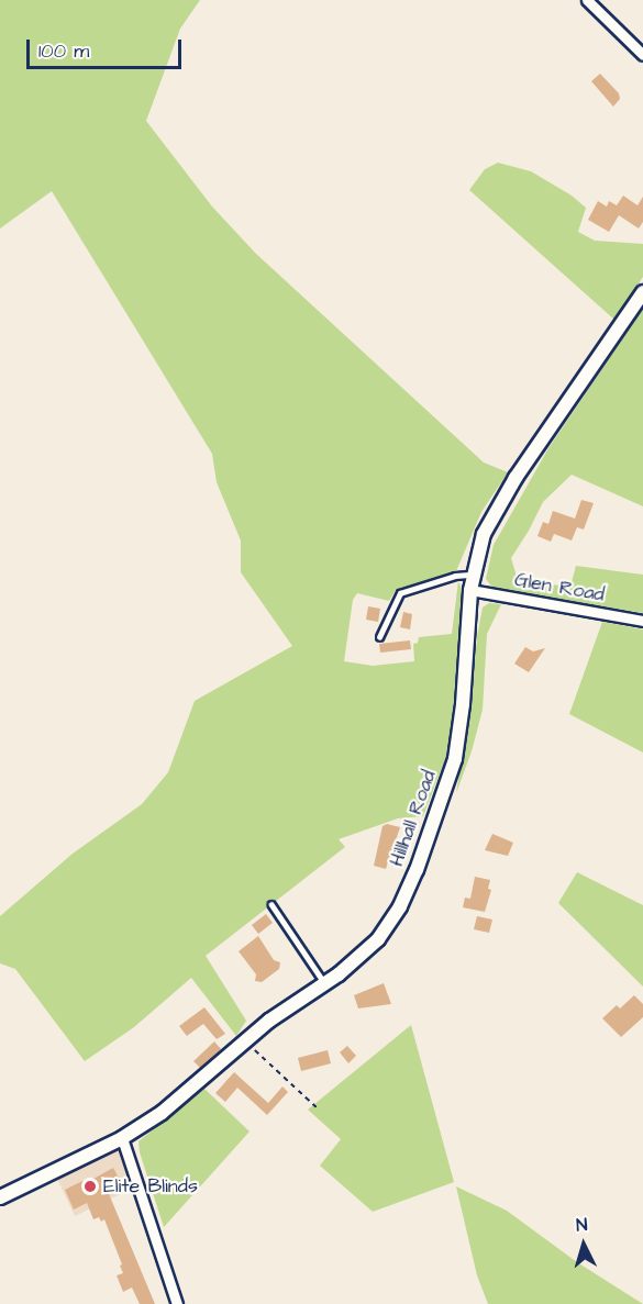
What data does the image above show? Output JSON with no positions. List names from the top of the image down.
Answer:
{
  "streets": {
    "main road": ["Hillhall Road"],
    "street": ["Glen Road"]
  },
  "crossings": [
    ["Glen Road", "Hillhall Road"]
  ],
  "places": ["Elite Blinds"],
  "scale_bar": "100 m",
  "north": "top"
}
